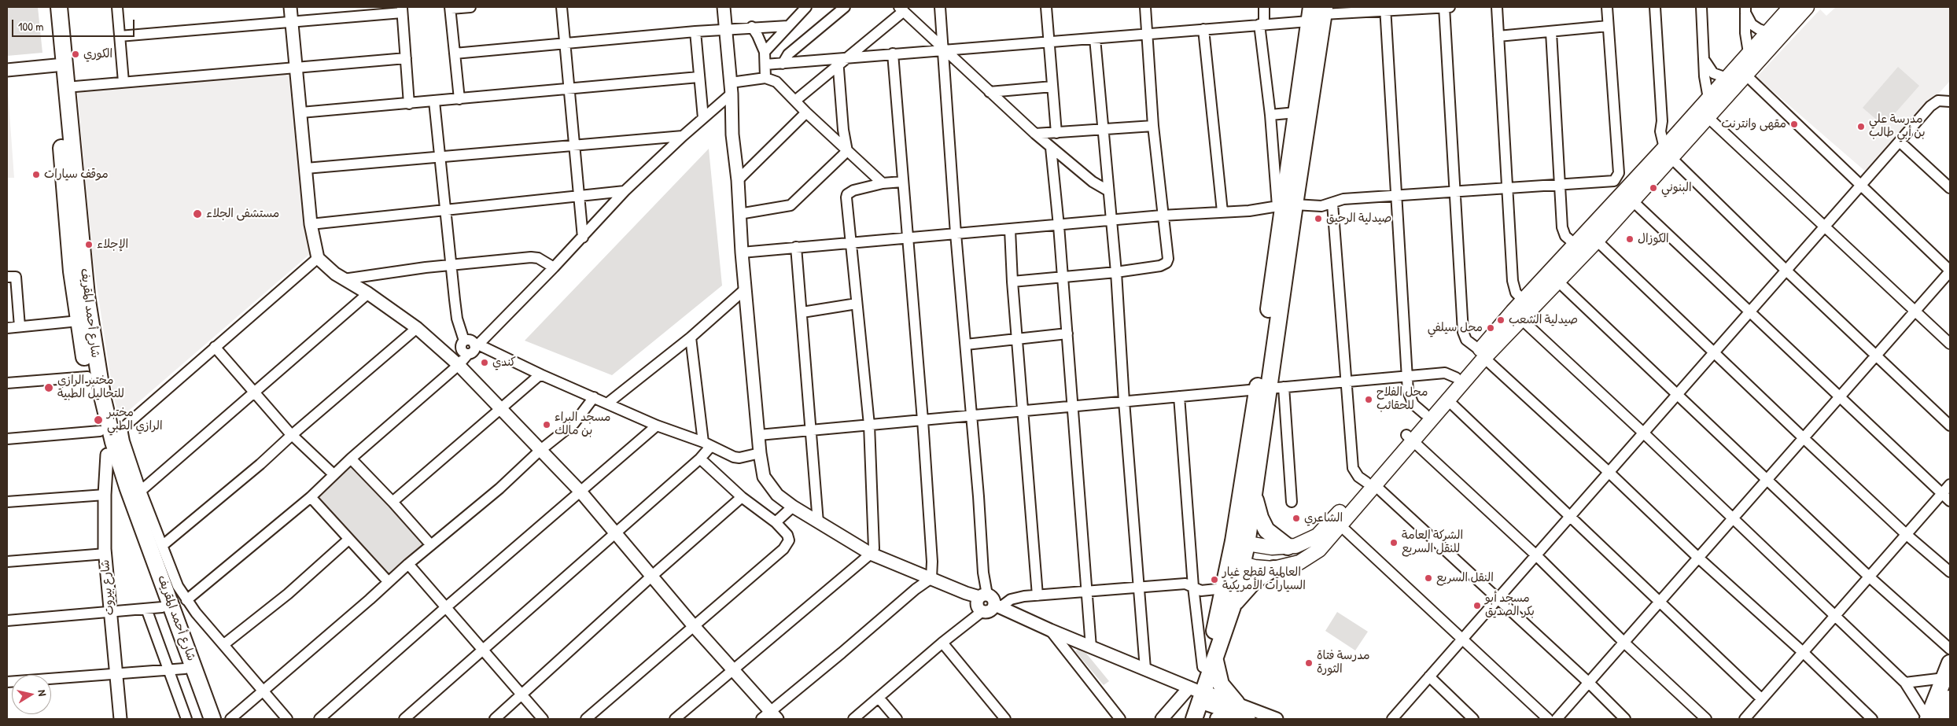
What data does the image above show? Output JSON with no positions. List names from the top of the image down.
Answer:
{
  "streets": {
    "main road": ["شارع أحمد المقريف"],
    "street": ["شارع بيروت"]
  },
  "crossings": [
    ["شارع أحمد المقريف", "شارع بيروت"]
  ],
  "places": [
    "الكوري",
    "مقهى وانترنت",
    "مدرسة علي بن أبي طالب",
    "موقف سيارات",
    "البنوني",
    "مستشفى الجلاء",
    "صيدلية الرحيق",
    "الكوزال",
    "الإجلاء",
    "صيدلية الشعب",
    "محل سيلفي",
    "كندي",
    "مختبر الرازي للتحاليل الطبية",
    "محل الفلاح للحقائب",
    "مختبر الرازي الطبي",
    "مسجد البراء بن مالك",
    "الشاعري",
    "الشركة العامة للنقل السريع",
    "النقل السريع",
    "العالمية لقطع غيار السيارات الأمريكية",
    "مسجد أبو بكر الصديق",
    "مدرسة فتاة الثورة"
  ],
  "scale_bar": "100 m",
  "north": "right"
}
